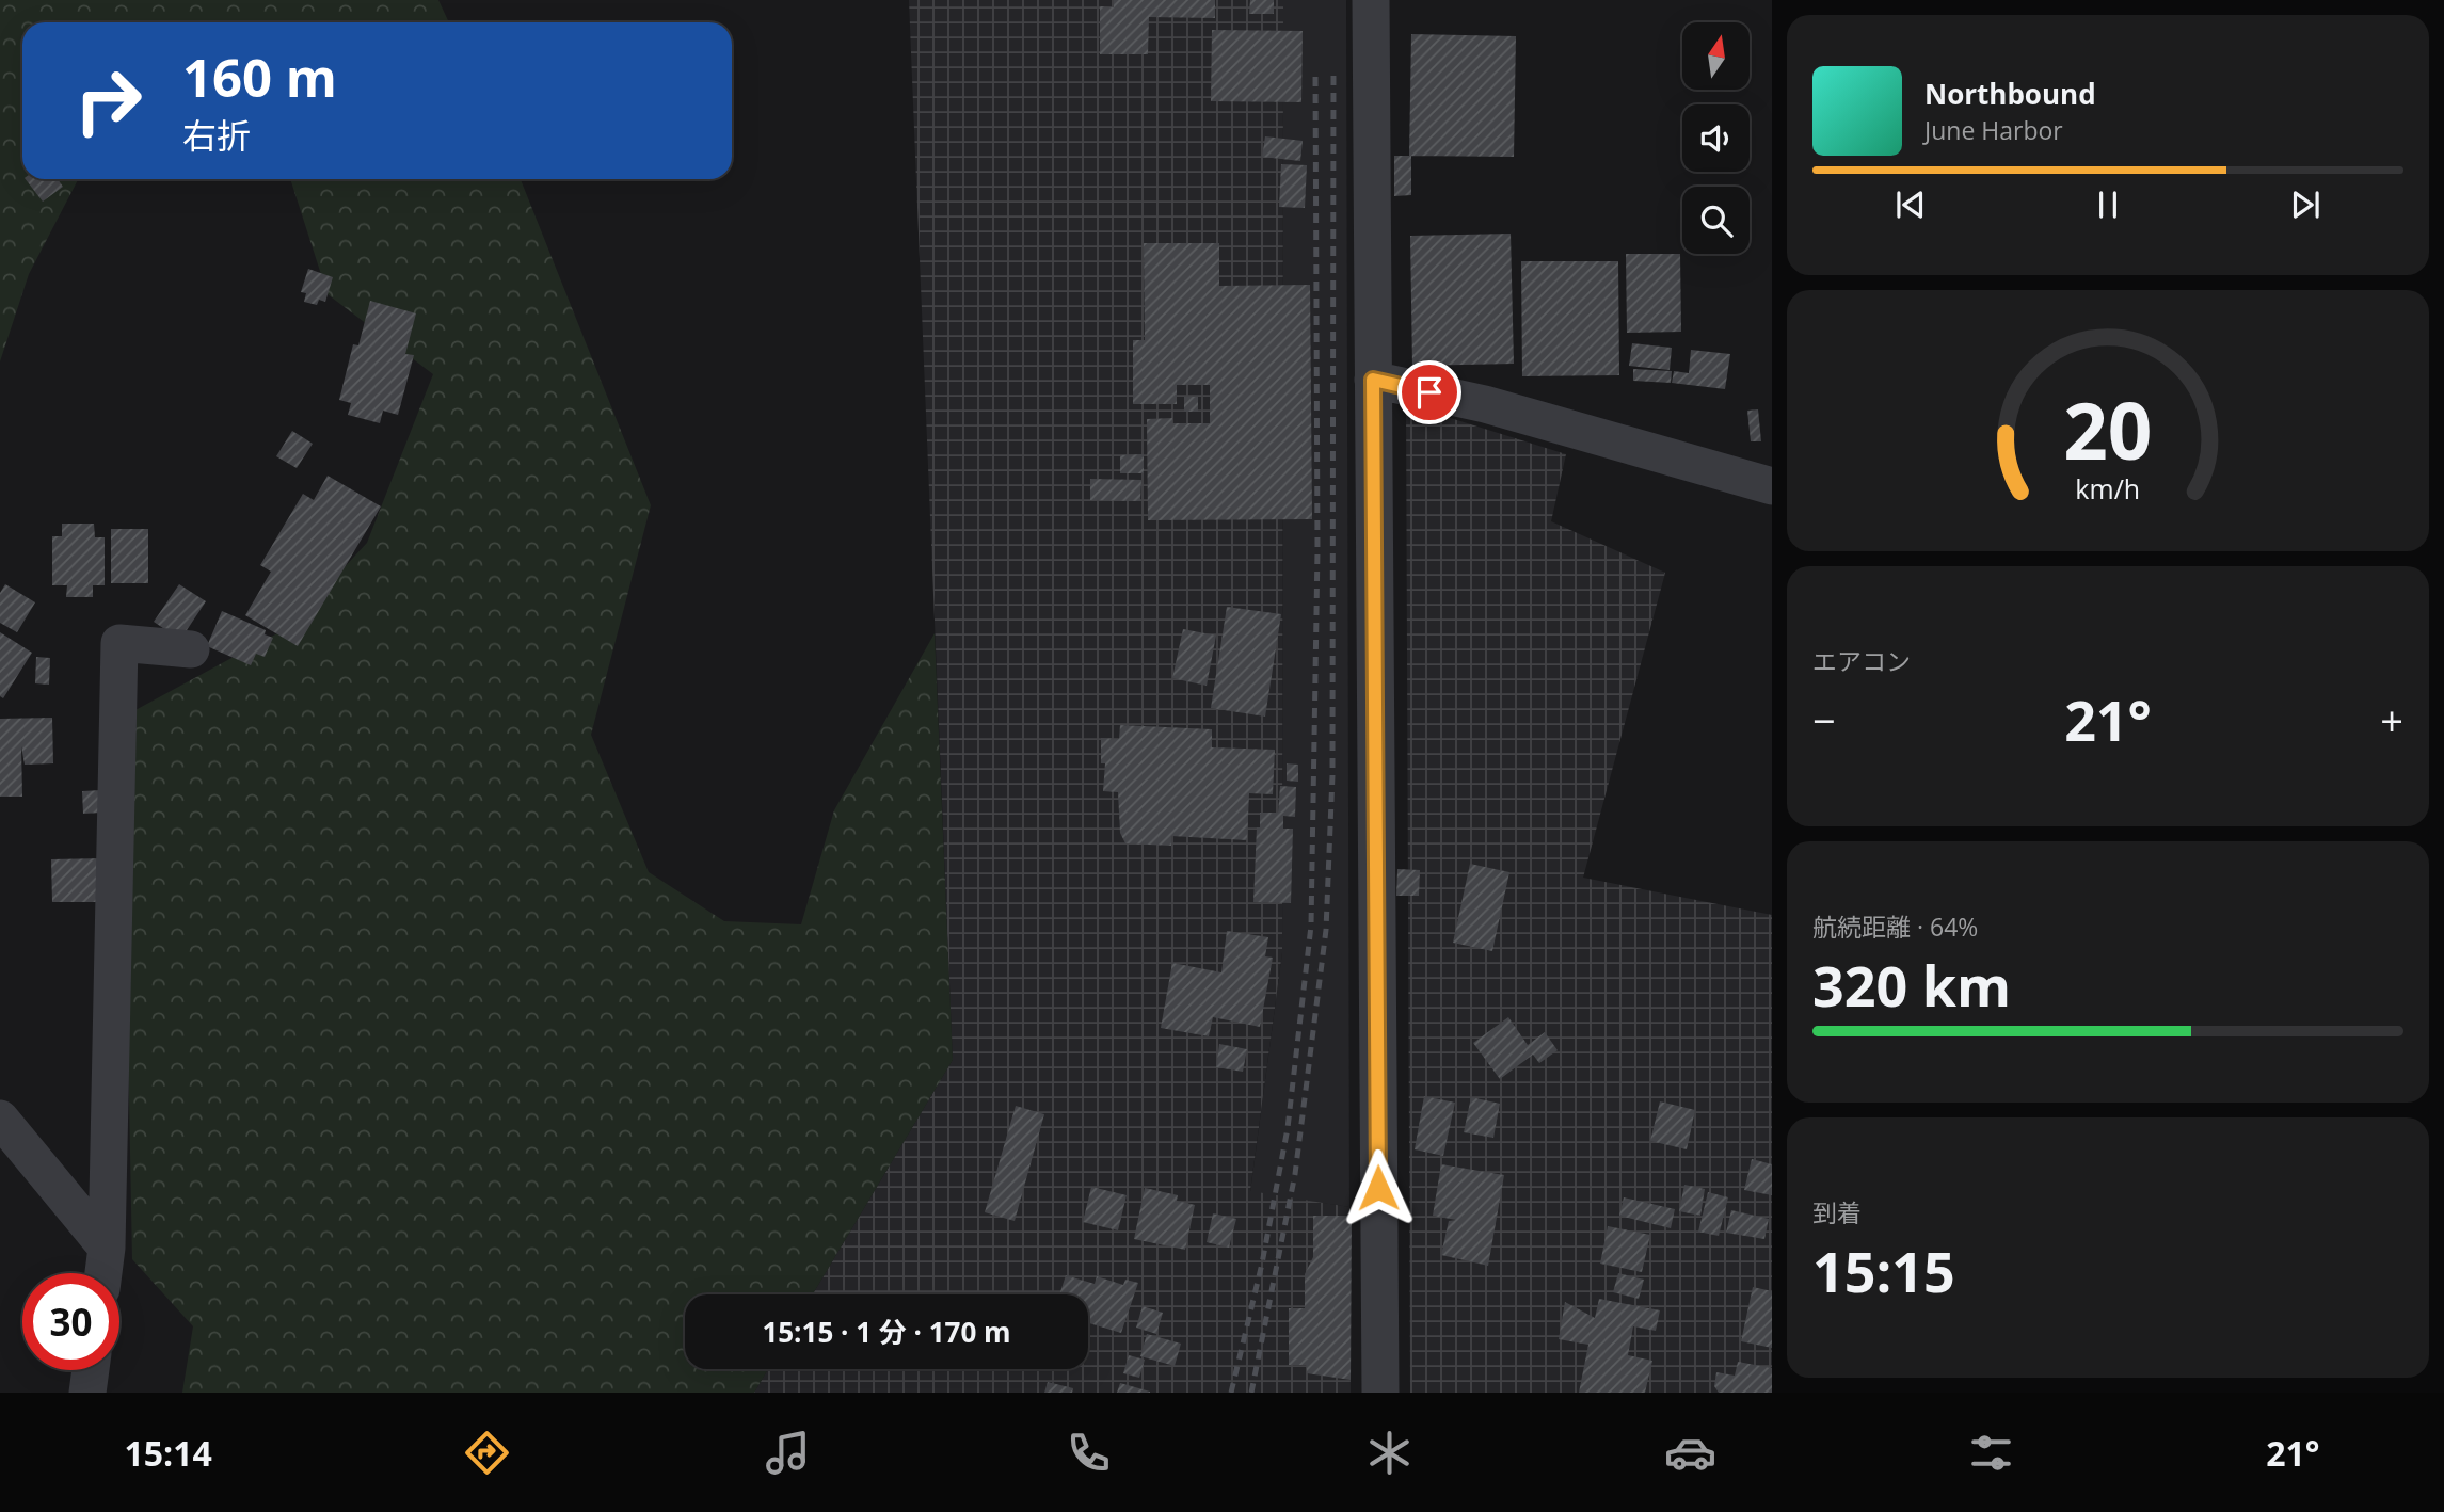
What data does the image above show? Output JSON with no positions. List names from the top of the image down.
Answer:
{
  "north": "top",
  "page": {
    "turn": ["160 m", "右折"],
    "song": ["Northbound", "June Harbor"],
    "tile": [
      "エアコン",
      ["航続距離 · 64%", "320 km"],
      ["到着", "15:15"]
    ],
    "heat": ["−", "21°", "+"],
    "limit": "30",
    "trip": "15:15 · 1 分 · 170 m",
    "tabs": ["15:14", "21°"],
    "gauge": ["20", "km/h"]
  }
}
